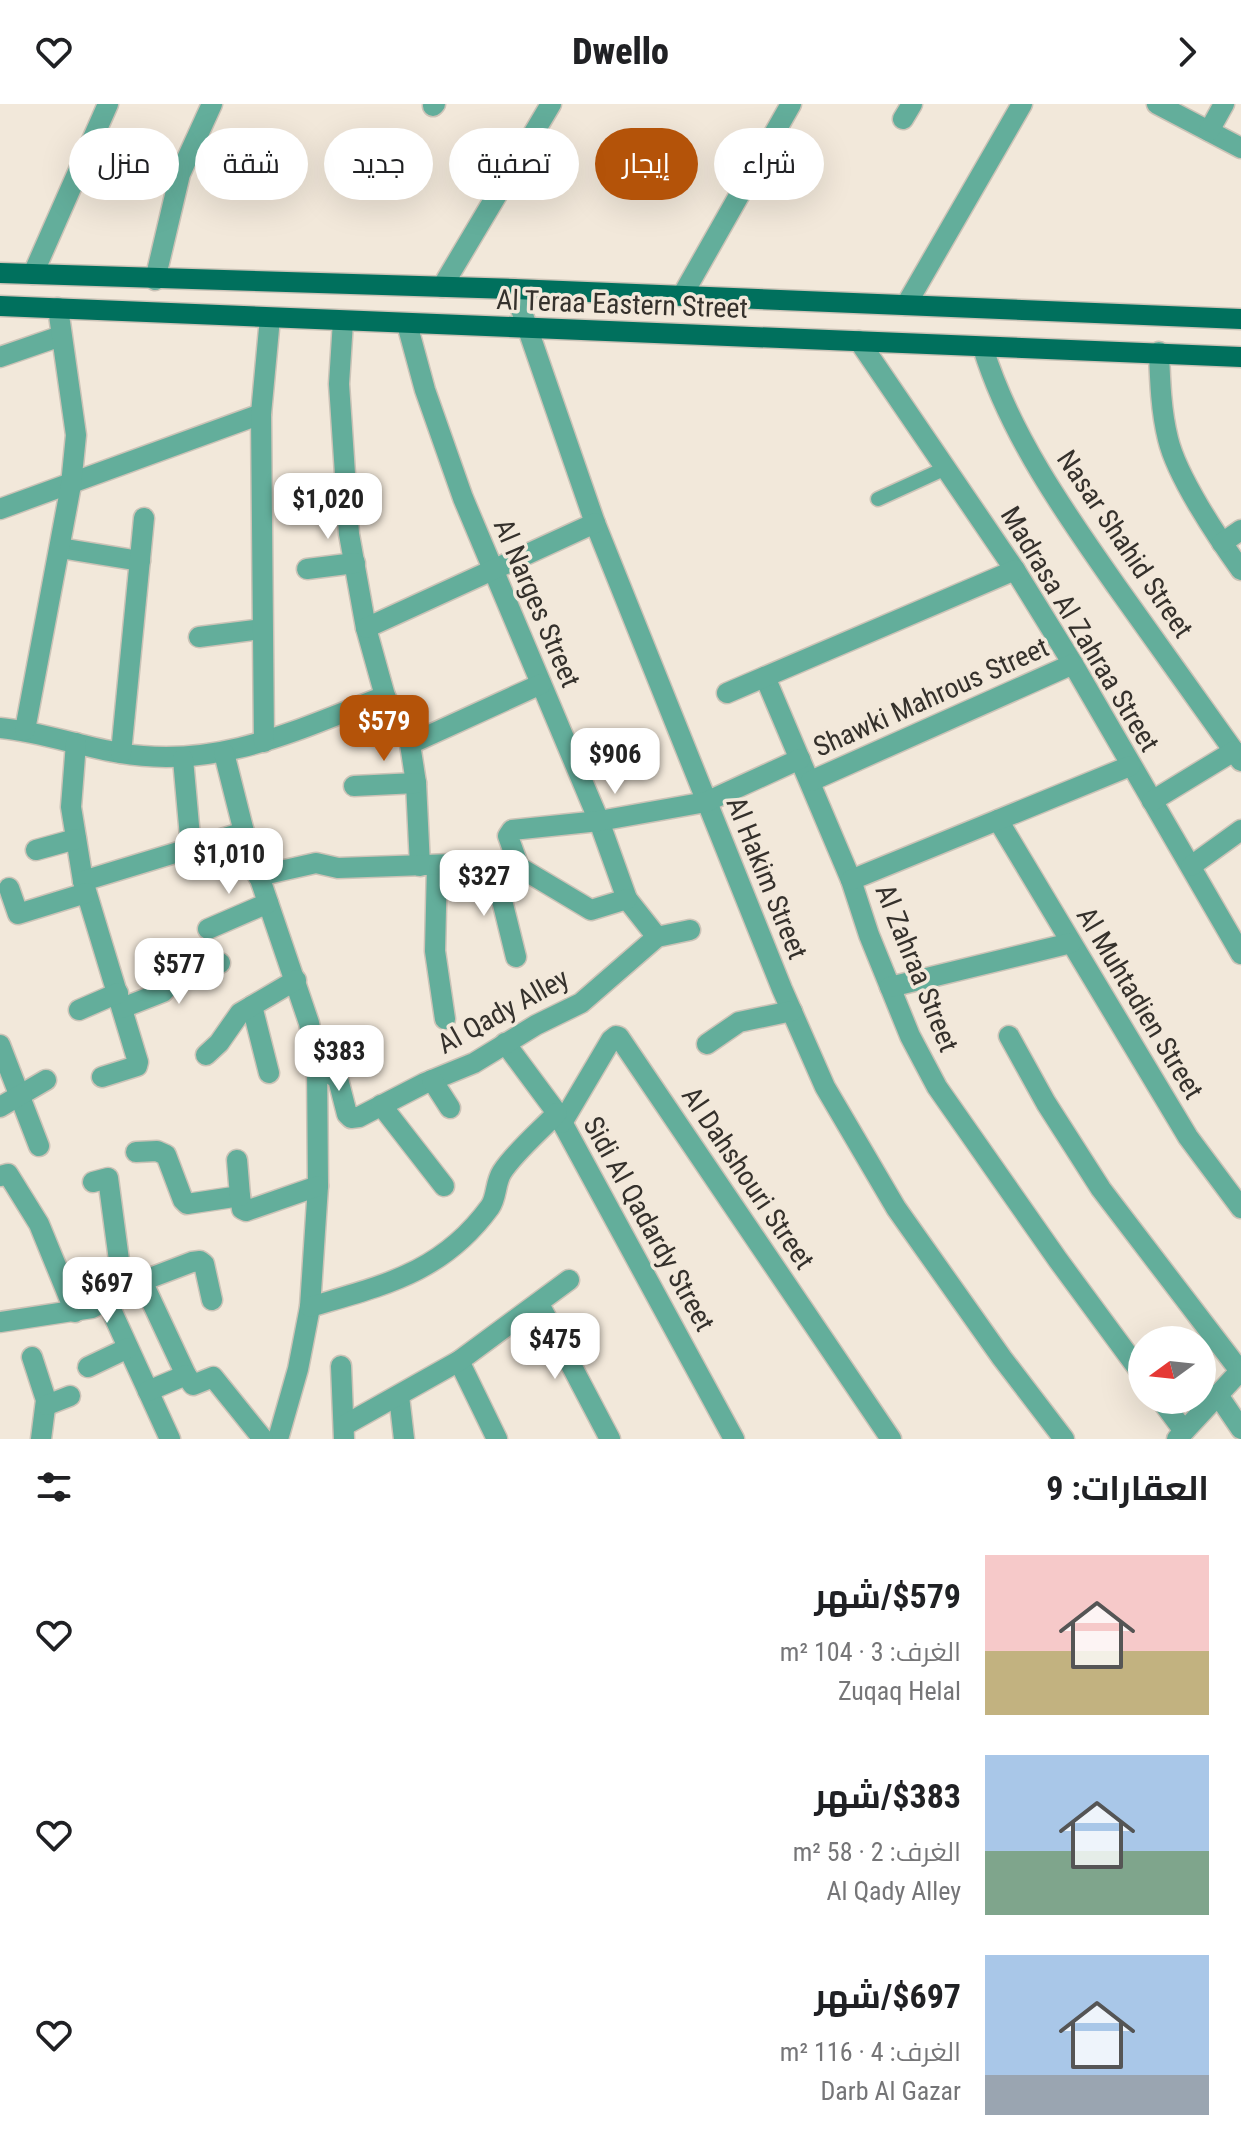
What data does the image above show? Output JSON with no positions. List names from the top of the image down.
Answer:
{
  "streets": {
    "main road": ["Al Teraa Eastern Street"],
    "street": [
      "Nasar Shahid Street",
      "Al Narges Street",
      "Madrasa Al Zahraa Street",
      "Shawki Mahrous Street",
      "Al Hakim Street",
      "Al Zahraa Street",
      "Al Muhtadien Street",
      "Al Qady Alley",
      "Al Dahshouri Street",
      "Sidi Al Qadardy Street"
    ]
  },
  "crossings": [
    ["Al Teraa Eastern Street", "Nasar Shahid Street"],
    ["Al Teraa Eastern Street", "Al Narges Street"],
    ["Al Teraa Eastern Street", "Madrasa Al Zahraa Street"],
    ["Al Teraa Eastern Street", "Al Hakim Street"],
    ["Al Narges Street", "Al Qady Alley"],
    ["Madrasa Al Zahraa Street", "Shawki Mahrous Street"],
    ["Shawki Mahrous Street", "Al Zahraa Street"],
    ["Al Qady Alley", "Sidi Al Qadardy Street"],
    ["Al Dahshouri Street", "Sidi Al Qadardy Street"]
  ],
  "north": "left",
  "page": {
    "header": "Dwello",
    "chip": [
      "شراء",
      "إيجار",
      "تصفية",
      "جديد",
      "شقة",
      "منزل"
    ],
    "price": [
      "$1,020",
      "$579",
      "$906",
      "$1,010",
      "$327",
      "$577",
      "$383",
      "$697",
      "$475"
    ],
    "heading": "العقارات: 9",
    "list": [
      {
        "name": "$579/شهر",
        "note": "الغرف: 3 · 104 m² · Zuqaq Helal"
      },
      {
        "name": "$383/شهر",
        "note": "الغرف: 2 · 58 m² · Al Qady Alley"
      },
      {
        "name": "$697/شهر",
        "note": "الغرف: 4 · 116 m² · Darb Al Gazar"
      }
    ]
  }
}
